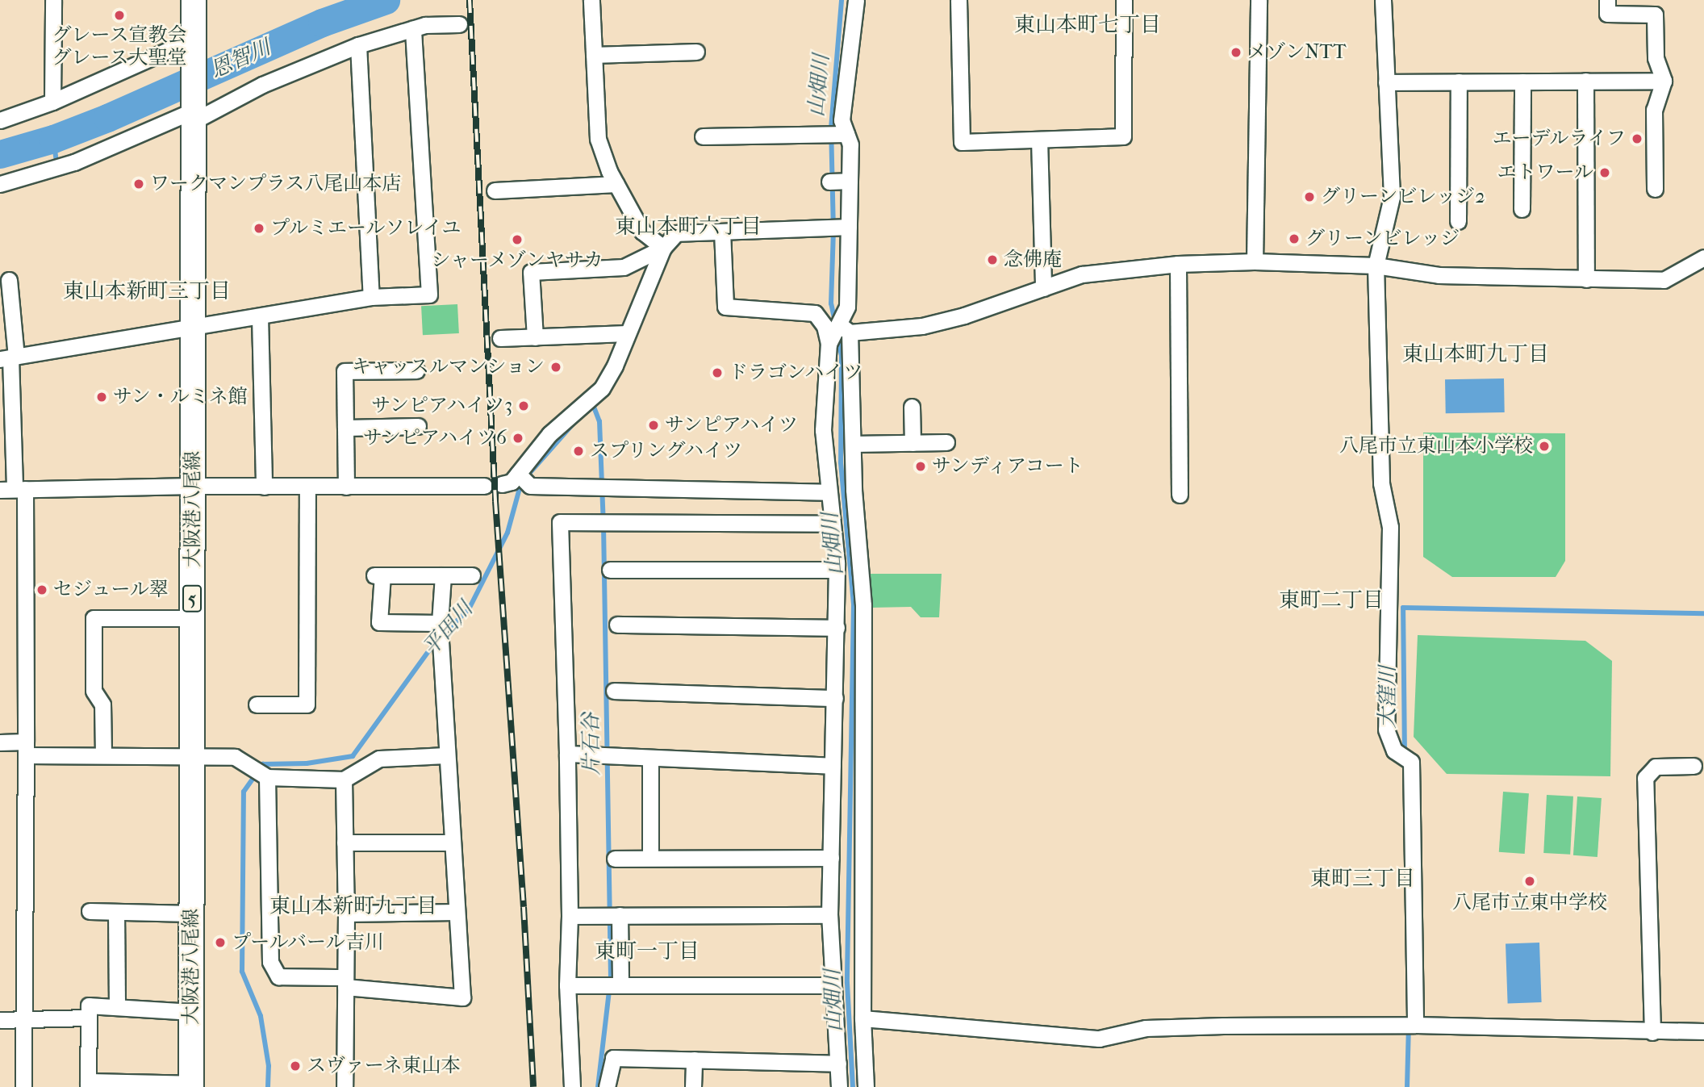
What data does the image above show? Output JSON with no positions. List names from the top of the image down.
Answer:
{
  "streets": {
    "main road": ["大阪港八尾線", "5"]
  },
  "districts": [
    "東山本町七丁目",
    "東山本町六丁目",
    "東山本新町三丁目",
    "東山本町九丁目",
    "東町二丁目",
    "東町三丁目",
    "東山本新町九丁目",
    "東町一丁目"
  ],
  "water": [
    "恩智川",
    "山畑川",
    "平田川",
    "大窪川",
    "片石谷"
  ],
  "places": [
    "グレース宣教会 グレース大聖堂",
    "メゾンNTT",
    "エーデルライフ",
    "エトワール",
    "ワークマンプラス八尾山本店",
    "グリーンビレッジ2",
    "プルミエールソレイユ",
    "グリーンビレッジ",
    "シャーメゾンヤサカ",
    "念佛庵",
    "キャッスルマンション",
    "ドラゴンハイツ",
    "サン・ルミネ館",
    "サンピアハイツ3",
    "サンピアハイツ",
    "サンピアハイツ6",
    "八尾市立東山本小学校",
    "スプリングハイツ",
    "サンディアコート",
    "セジュール翠",
    "八尾市立東中学校",
    "プールバール吉川",
    "スヴァーネ東山本"
  ]
}
